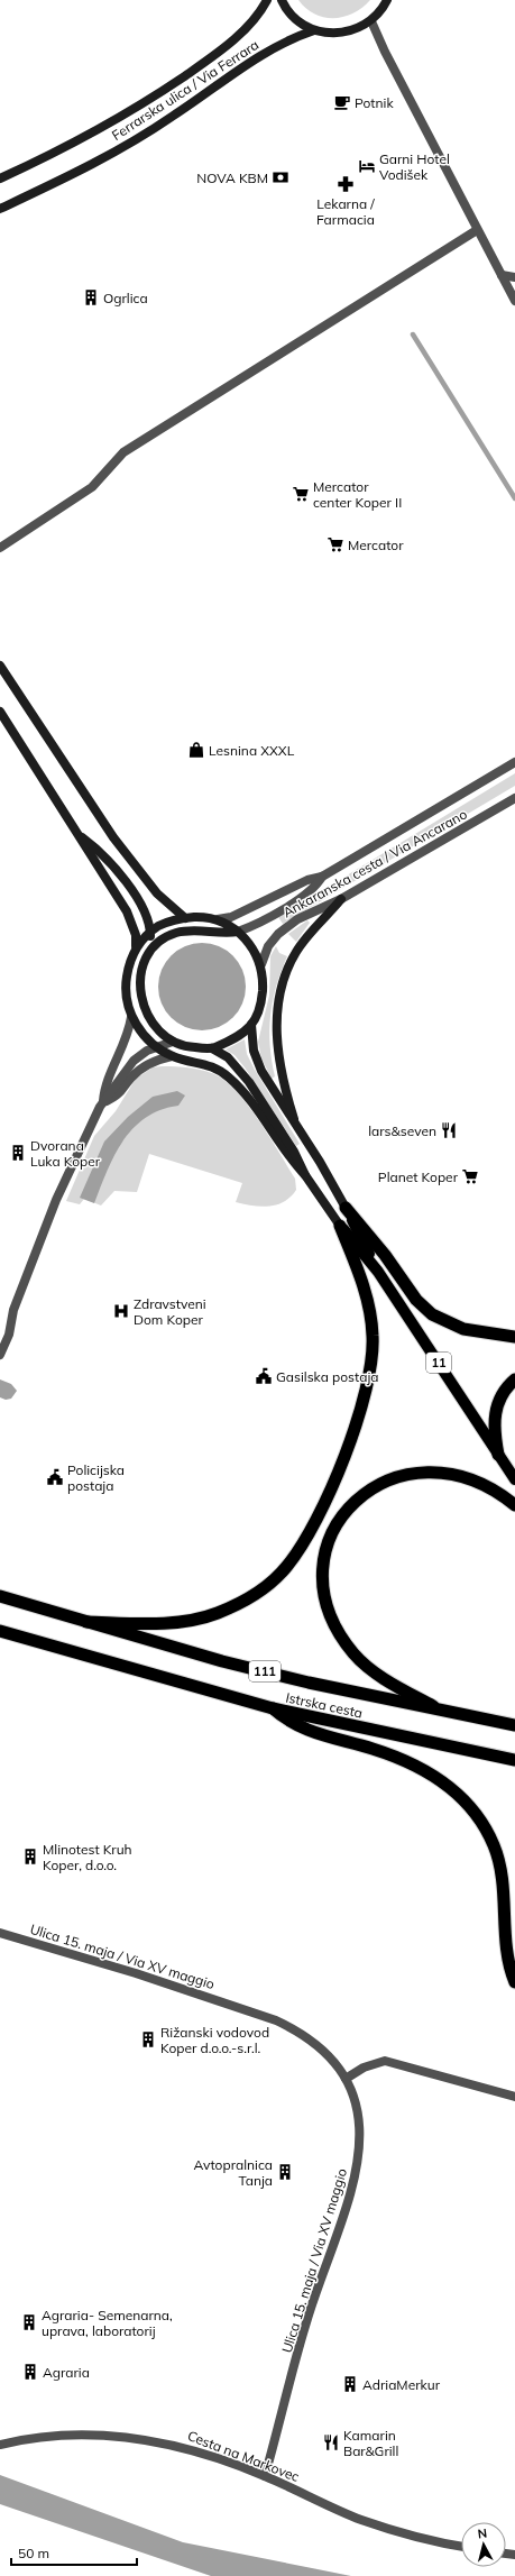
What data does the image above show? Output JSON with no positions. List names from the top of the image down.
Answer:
{
  "streets": {
    "highway": ["111", "Istrska cesta"],
    "main road": ["Ferrarska ulica / Via Ferrara", "11"],
    "street": ["Ankaranska cesta / Via Ancarano", "Ulica 15. maja / Via XV maggio", "Cesta na Markovec"]
  },
  "crossings": [
    ["Ulica 15. maja / Via XV maggio", "Cesta na Markovec"]
  ],
  "places": {
    "cafe": ["Potnik"],
    "hotel": ["Garni Hotel Vodišek"],
    "bank": ["NOVA KBM"],
    "pharmacy": ["Lekarna / Farmacia"],
    "building": [
      "Ogrlica",
      "Dvorana Luka Koper",
      "Mlinotest Kruh Koper, d.o.o.",
      "Rižanski vodovod Koper d.o.o.-s.r.l.",
      "Avtopralnica Tanja",
      "Agraria- Semenarna, uprava, laboratorij",
      "Agraria",
      "AdriaMerkur"
    ],
    "supermarket": ["Mercator center Koper II", "Mercator", "Planet Koper"],
    "shop": ["Lesnina XXXL"],
    "restaurant": ["lars&seven", "Kamarin Bar&Grill"],
    "hospital": ["Zdravstveni Dom Koper"],
    "public building": ["Gasilska postaja", "Policijska postaja"]
  },
  "scale_bar": "50 m",
  "north": "top"
}
